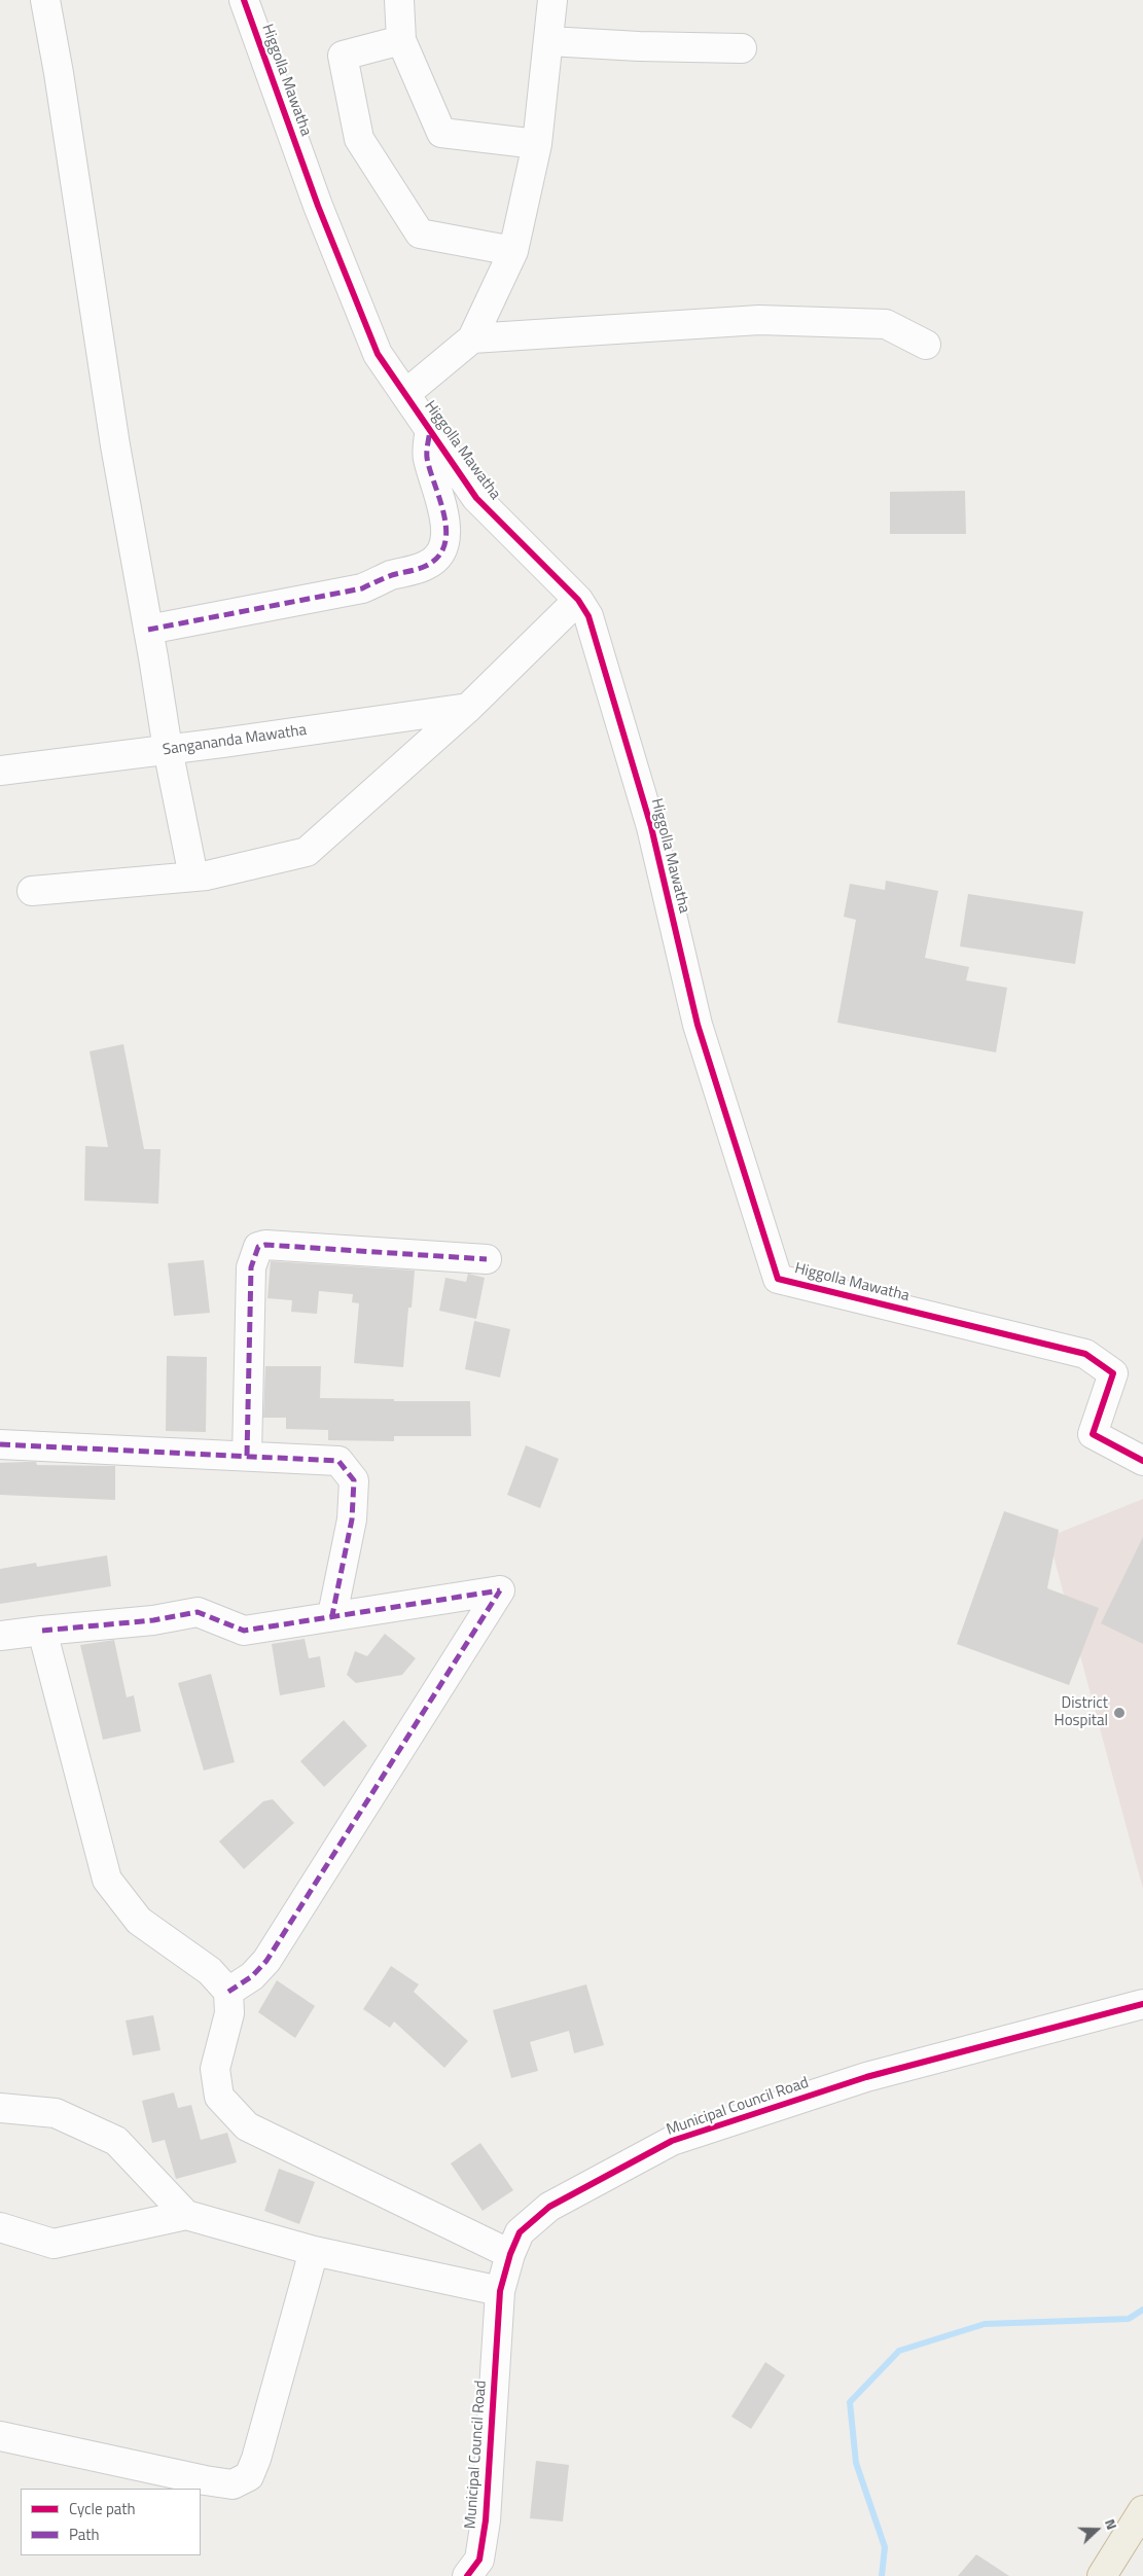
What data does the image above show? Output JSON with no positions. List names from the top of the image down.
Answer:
{
  "streets": {
    "street": ["Higgolla Mawatha", "Sangananda Mawatha", "Municipal Council Road"]
  },
  "places": ["District Hospital"],
  "legend": ["Cycle path", "Path"],
  "north": "right"
}
